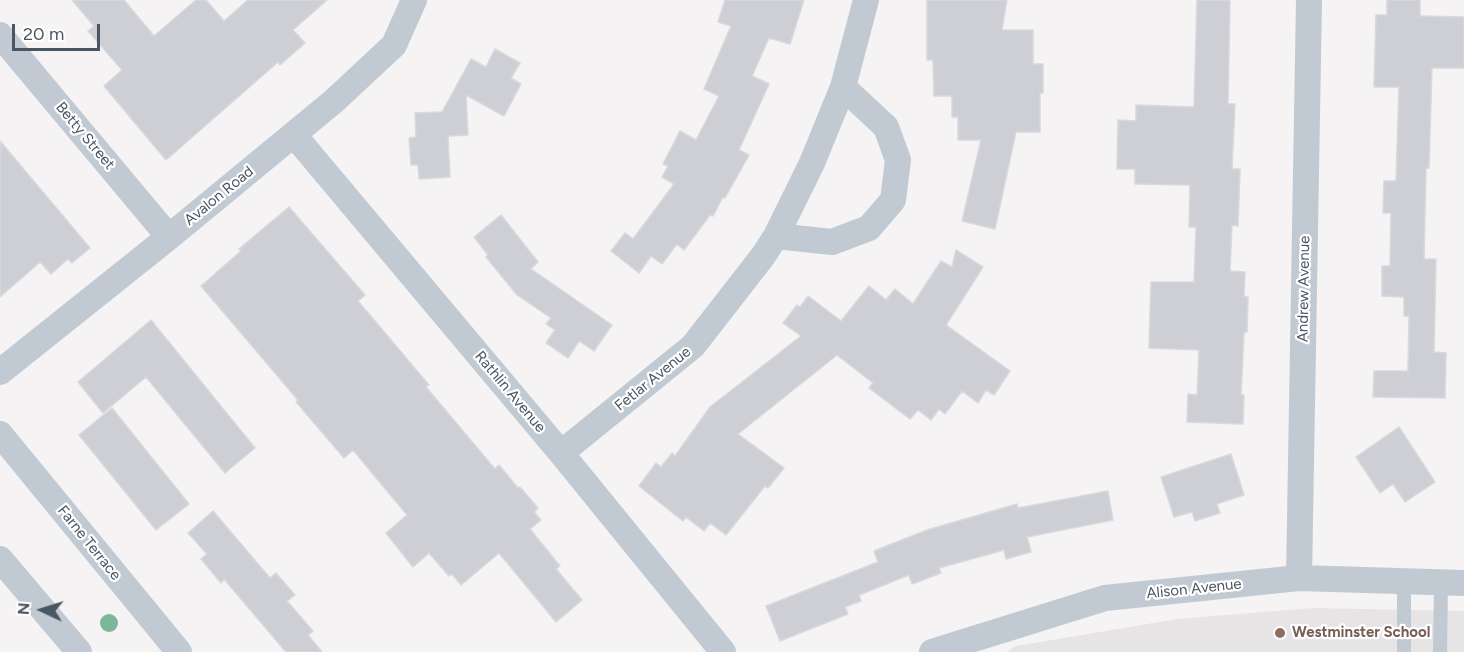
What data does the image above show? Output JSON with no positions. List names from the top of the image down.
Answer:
{
  "streets": {
    "street": [
      "Betty Street",
      "Avalon Road",
      "Andrew Avenue",
      "Fetlar Avenue",
      "Rathlin Avenue",
      "Farne Terrace",
      "Alison Avenue"
    ]
  },
  "crossings": [
    ["Betty Street", "Avalon Road"],
    ["Avalon Road", "Rathlin Avenue"],
    ["Andrew Avenue", "Alison Avenue"],
    ["Fetlar Avenue", "Rathlin Avenue"]
  ],
  "places": ["Westminster School"],
  "scale_bar": "20 m",
  "north": "left"
}
